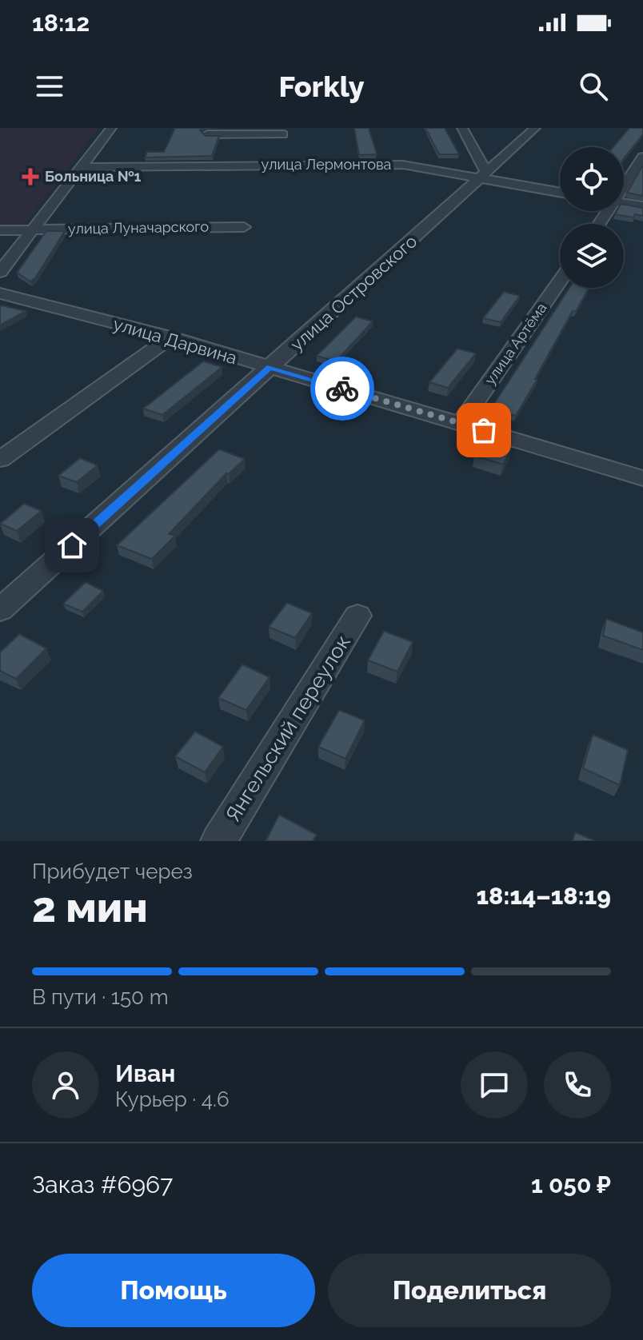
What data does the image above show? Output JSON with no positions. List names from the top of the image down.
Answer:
{
  "streets": {
    "street": [
      "улица Лермонтова",
      "улица Луначарского",
      "улица Островского",
      "улица Дарвина",
      "улица Артёма",
      "Янгельский переулок"
    ]
  },
  "crossings": [
    ["улица Лермонтова", "улица Луначарского"],
    ["улица Лермонтова", "улица Островского"],
    ["улица Островского", "улица Дарвина"],
    ["улица Дарвина", "улица Артёма"]
  ],
  "places": {
    "health": ["Больница №1"]
  },
  "page": {
    "status": "18:12",
    "header": "Forkly",
    "heading": ["2 мин", "Прибудет через", "18:14–18:19"],
    "panel": [
      "Иван",
      "Курьер · 4.6",
      "Заказ #6967",
      "1 050 ₽"
    ],
    "bar": "В пути · 150 m",
    "buttons": ["Помощь", "Поделиться"]
  }
}
